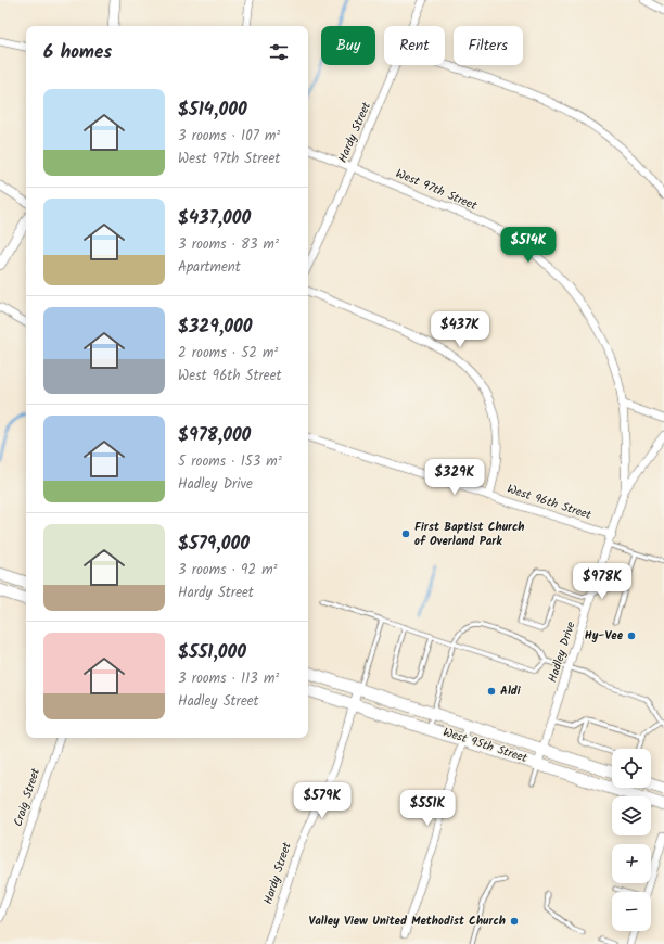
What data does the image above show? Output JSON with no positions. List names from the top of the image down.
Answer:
{
  "streets": {
    "main road": ["West 95th Street"],
    "street": [
      "Hardy Street",
      "West 97th Street",
      "West 96th Street",
      "Hadley Drive",
      "Craig Street"
    ]
  },
  "crossings": [
    ["Hardy Street", "West 97th Street"],
    ["Hardy Street", "West 95th Street"],
    ["West 97th Street", "Hadley Drive"],
    ["West 96th Street", "Hadley Drive"],
    ["Hadley Drive", "West 95th Street"]
  ],
  "places": [
    "First Baptist Church of Overland Park",
    "Hy-Vee",
    "Aldi",
    "Valley View United Methodist Church"
  ],
  "page": {
    "chip": ["Buy", "Rent", "Filters"],
    "heading": "6 homes",
    "list": [
      {
        "name": "$514,000",
        "note": "3 rooms · 107 m² · West 97th Street"
      },
      {
        "name": "$437,000",
        "note": "3 rooms · 83 m² · Apartment"
      },
      {
        "name": "$329,000",
        "note": "2 rooms · 52 m² · West 96th Street"
      },
      {
        "name": "$978,000",
        "note": "5 rooms · 153 m² · Hadley Drive"
      },
      {
        "name": "$579,000",
        "note": "3 rooms · 92 m² · Hardy Street"
      },
      {
        "name": "$551,000",
        "note": "3 rooms · 113 m² · Hadley Street"
      }
    ],
    "price": [
      "$514K",
      "$437K",
      "$329K",
      "$978K",
      "$579K",
      "$551K"
    ],
    "map_buttons": ["+", "−"]
  }
}
